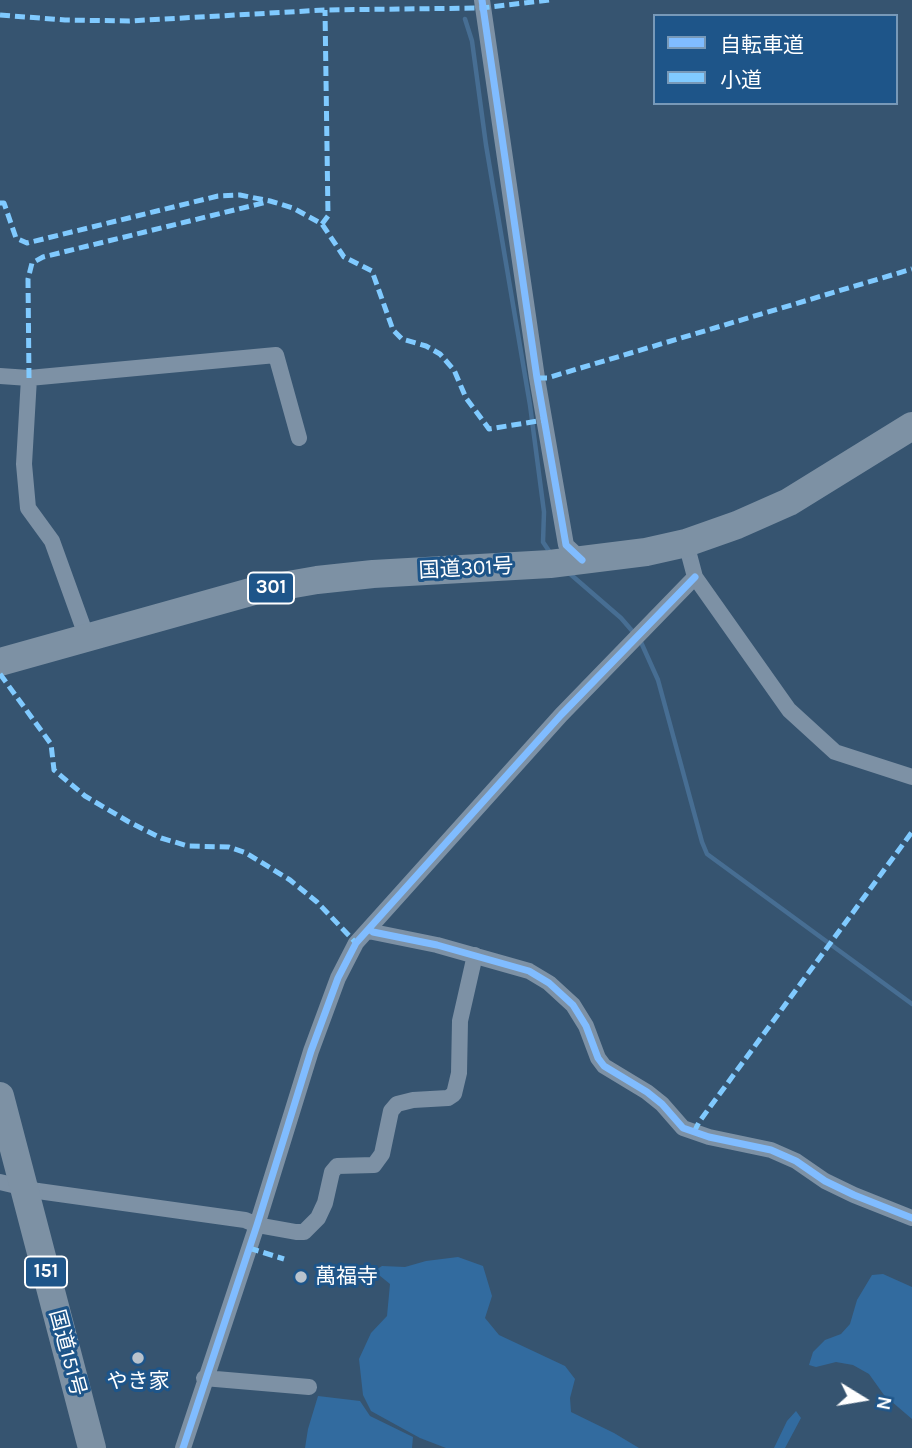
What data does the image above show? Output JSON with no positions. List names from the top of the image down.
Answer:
{
  "streets": {
    "highway": [
      "国道301号",
      "301",
      "151",
      "国道151号"
    ]
  },
  "places": ["萬福寺", "やき家"],
  "legend": ["自転車道", "小道"],
  "north": "right"
}
